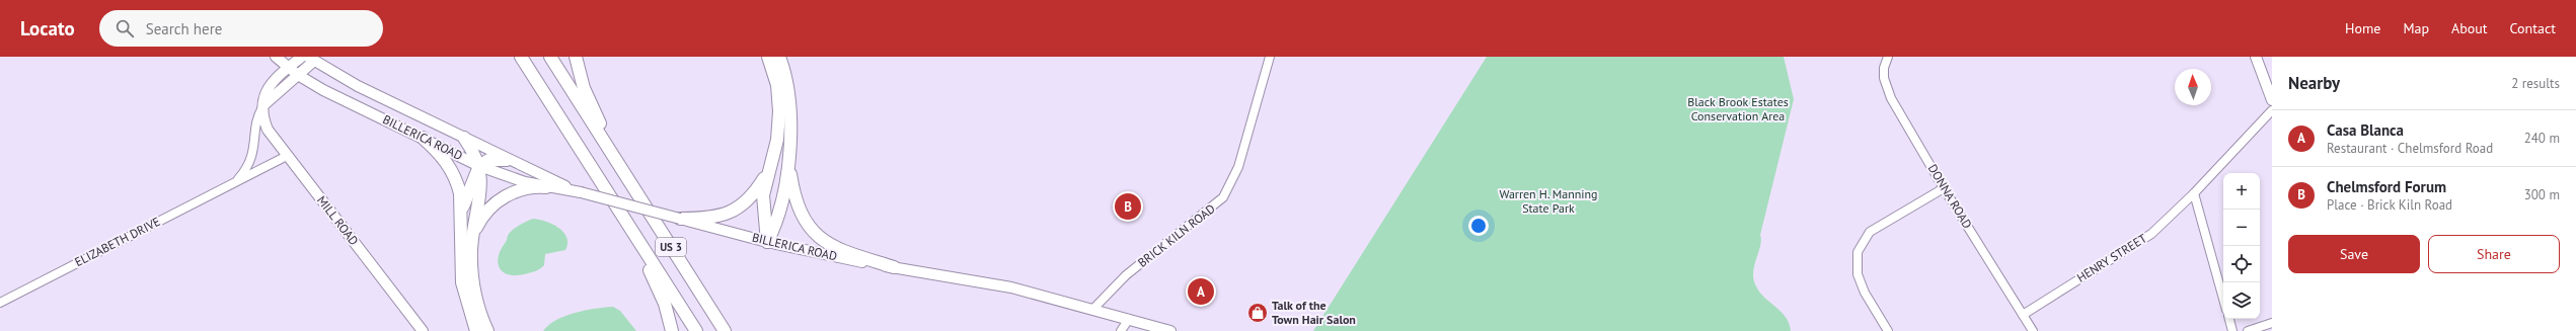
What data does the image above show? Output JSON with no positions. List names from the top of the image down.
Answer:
{
  "streets": {
    "highway": ["US 3"],
    "main road": ["BILLERICA ROAD", "MILL ROAD"],
    "street": [
      "DONNA ROAD",
      "BRICK KILN ROAD",
      "ELIZABETH DRIVE",
      "HENRY STREET"
    ]
  },
  "crossings": [
    ["BILLERICA ROAD", "MILL ROAD"],
    ["BILLERICA ROAD", "BRICK KILN ROAD"],
    ["DONNA ROAD", "HENRY STREET"],
    ["MILL ROAD", "ELIZABETH DRIVE"]
  ],
  "parks": ["Black Brook Estates Conservation Area", "Warren H. Manning State Park"],
  "places": {
    "shop": ["Talk of the Town Hair Salon"]
  },
  "north": "top",
  "page": {
    "header": "Locato",
    "search": "Search here",
    "nav": [
      "Home",
      "Map",
      "About",
      "Contact"
    ],
    "heading": ["Nearby", "2 results"],
    "list": [
      {
        "mark": "A",
        "name": "Casa Blanca",
        "note": "Restaurant · Chelmsford Road",
        "value": "240 m"
      },
      {
        "mark": "B",
        "name": "Chelmsford Forum",
        "note": "Place · Brick Kiln Road",
        "value": "300 m"
      }
    ],
    "map_buttons": ["+", "−"],
    "pins": ["B", "A"],
    "buttons": ["Save", "Share"]
  }
}
